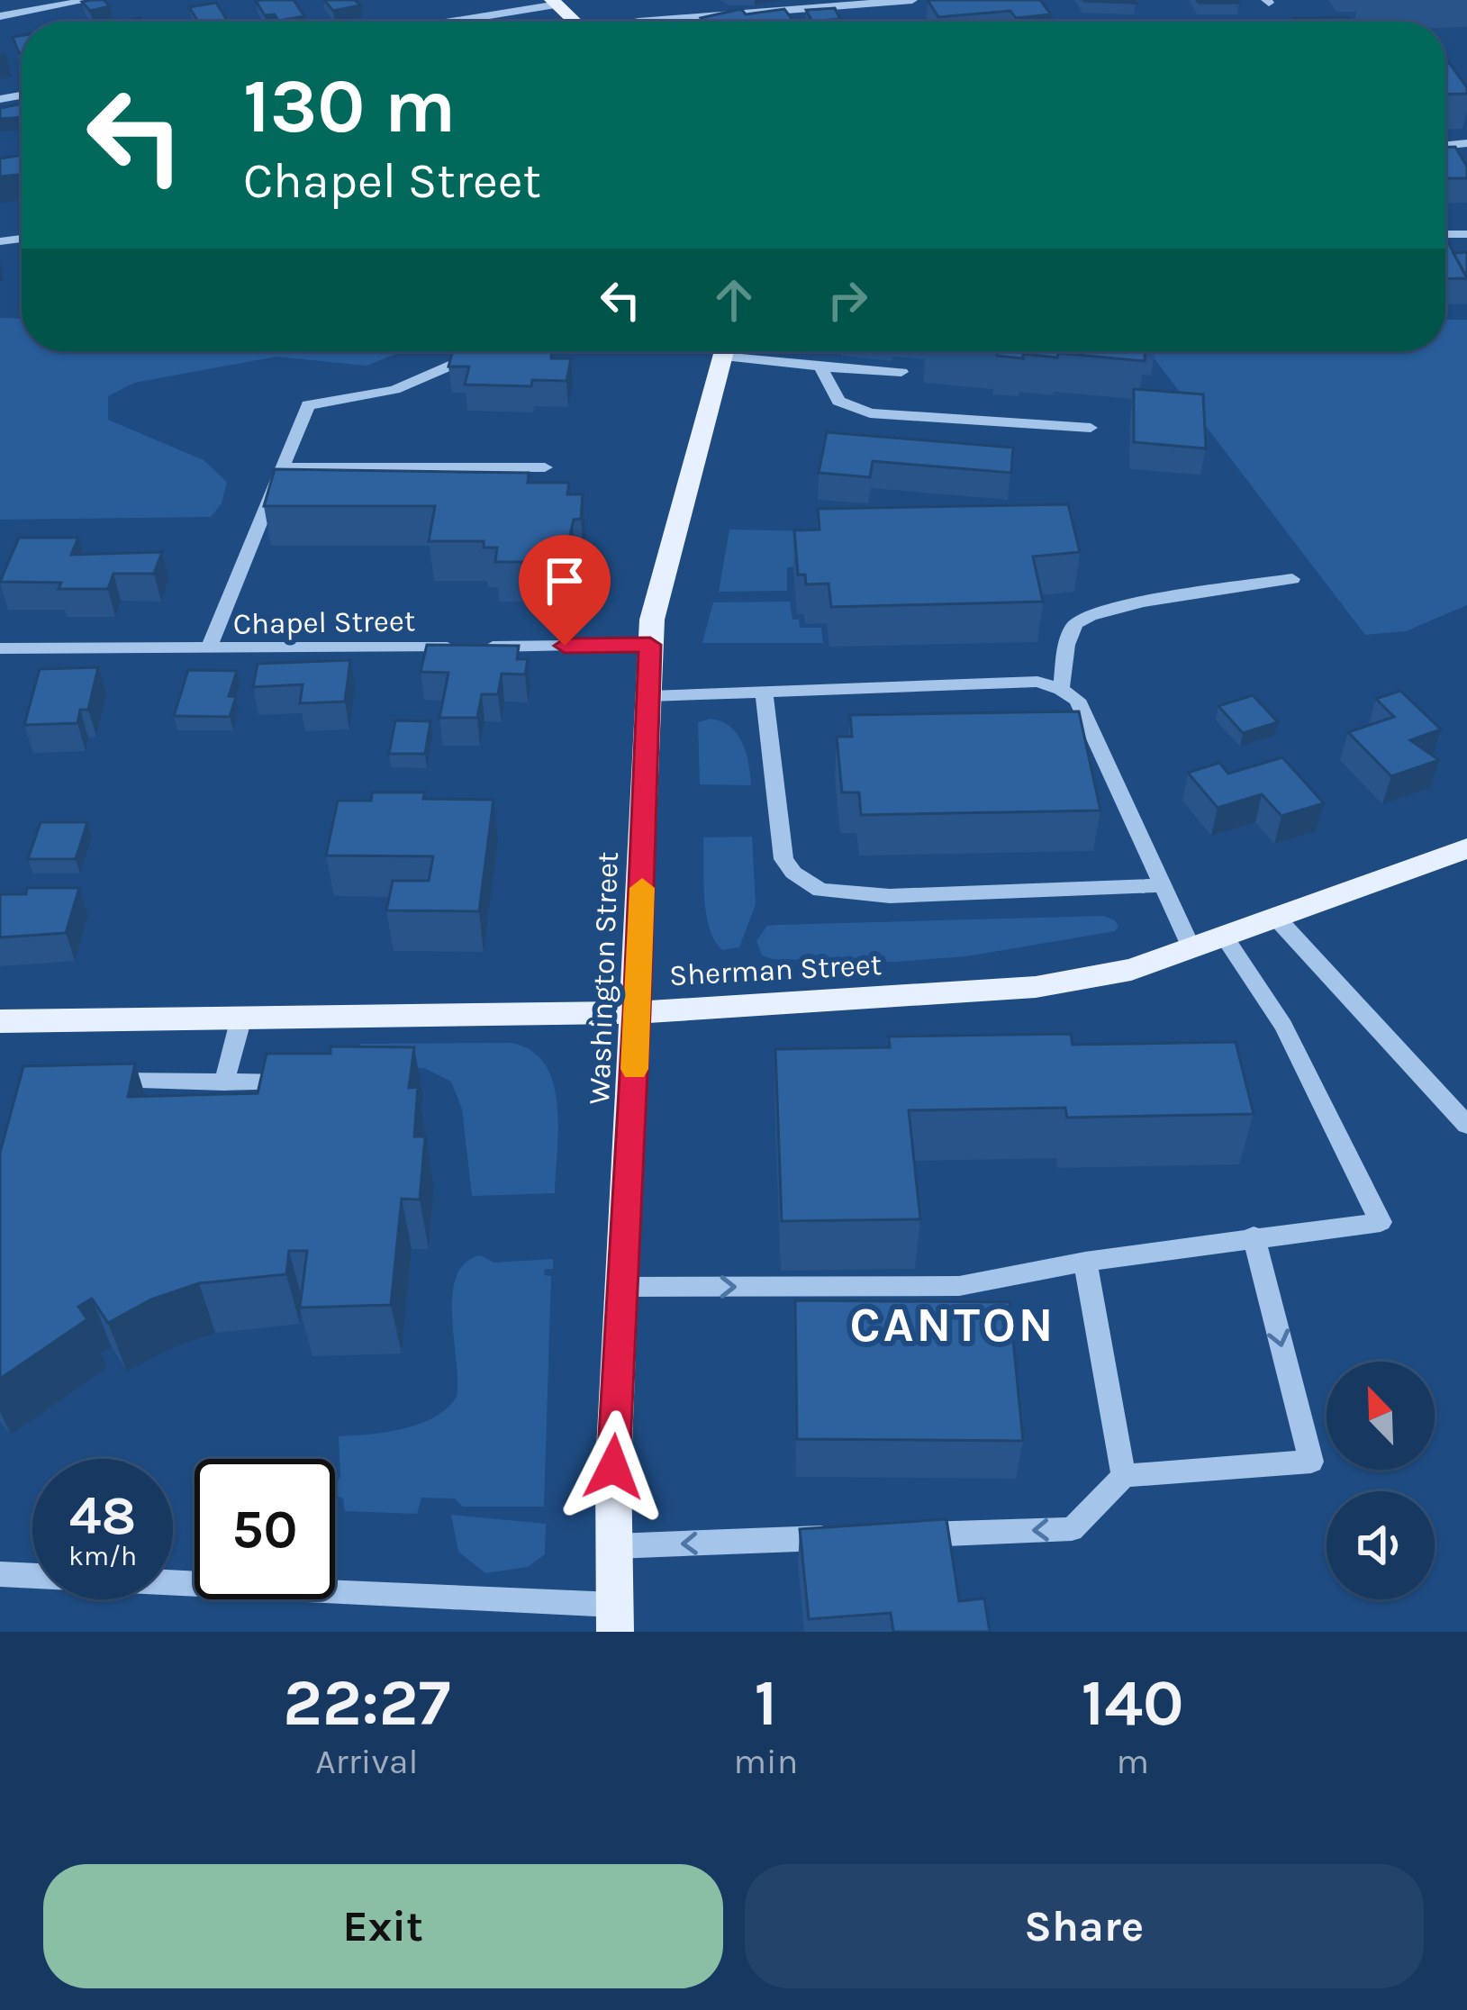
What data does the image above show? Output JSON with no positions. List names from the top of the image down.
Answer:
{
  "streets": {
    "main road": ["Sherman Street", "Washington Street"],
    "street": ["Chapel Street"]
  },
  "crossings": [
    ["Sherman Street", "Washington Street"]
  ],
  "districts": ["CANTON"],
  "north": "top left",
  "page": {
    "turn": ["130 m", "Chapel Street"],
    "speed": "48 km/h",
    "limit": "50",
    "eta": [
      "22:27",
      "Arrival",
      "1",
      "min",
      "140",
      "m"
    ],
    "buttons": ["Exit", "Share"]
  }
}
